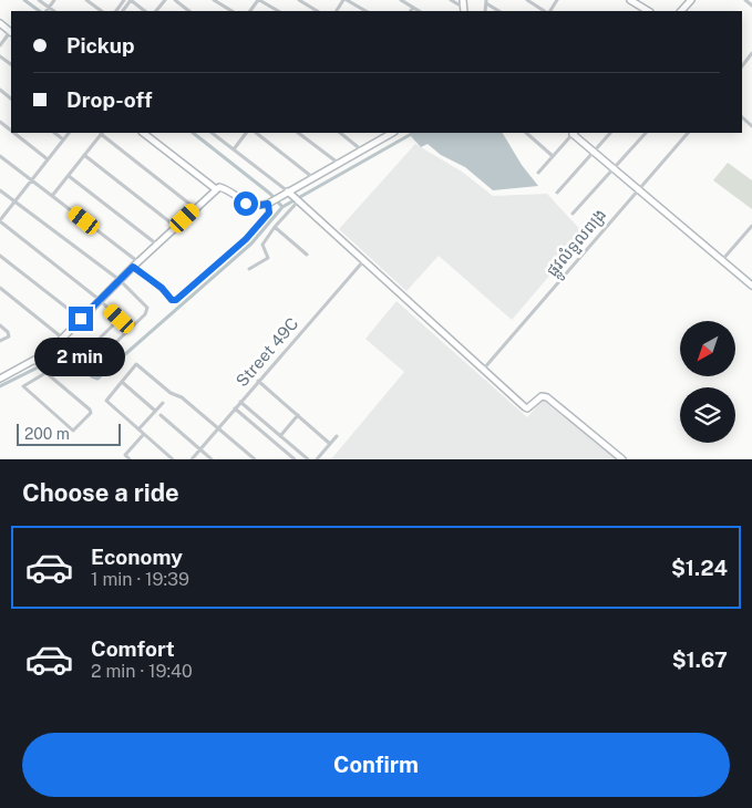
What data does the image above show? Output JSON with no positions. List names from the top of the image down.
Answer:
{
  "streets": {
    "street": ["ផ្លូវលំទួលពង្រ", "Street 49C"]
  },
  "scale_bar": "200 m",
  "north": "bottom left",
  "page": {
    "banner": ["Pickup", "Drop-off"],
    "bubble": "2 min",
    "scale": "200 m",
    "heading": "Choose a ride",
    "list": [
      {
        "name": "Economy",
        "note": "1 min · 19:39",
        "value": "$1.24"
      },
      {
        "name": "Comfort",
        "note": "2 min · 19:40",
        "value": "$1.67"
      }
    ],
    "buttons": "Confirm"
  }
}
